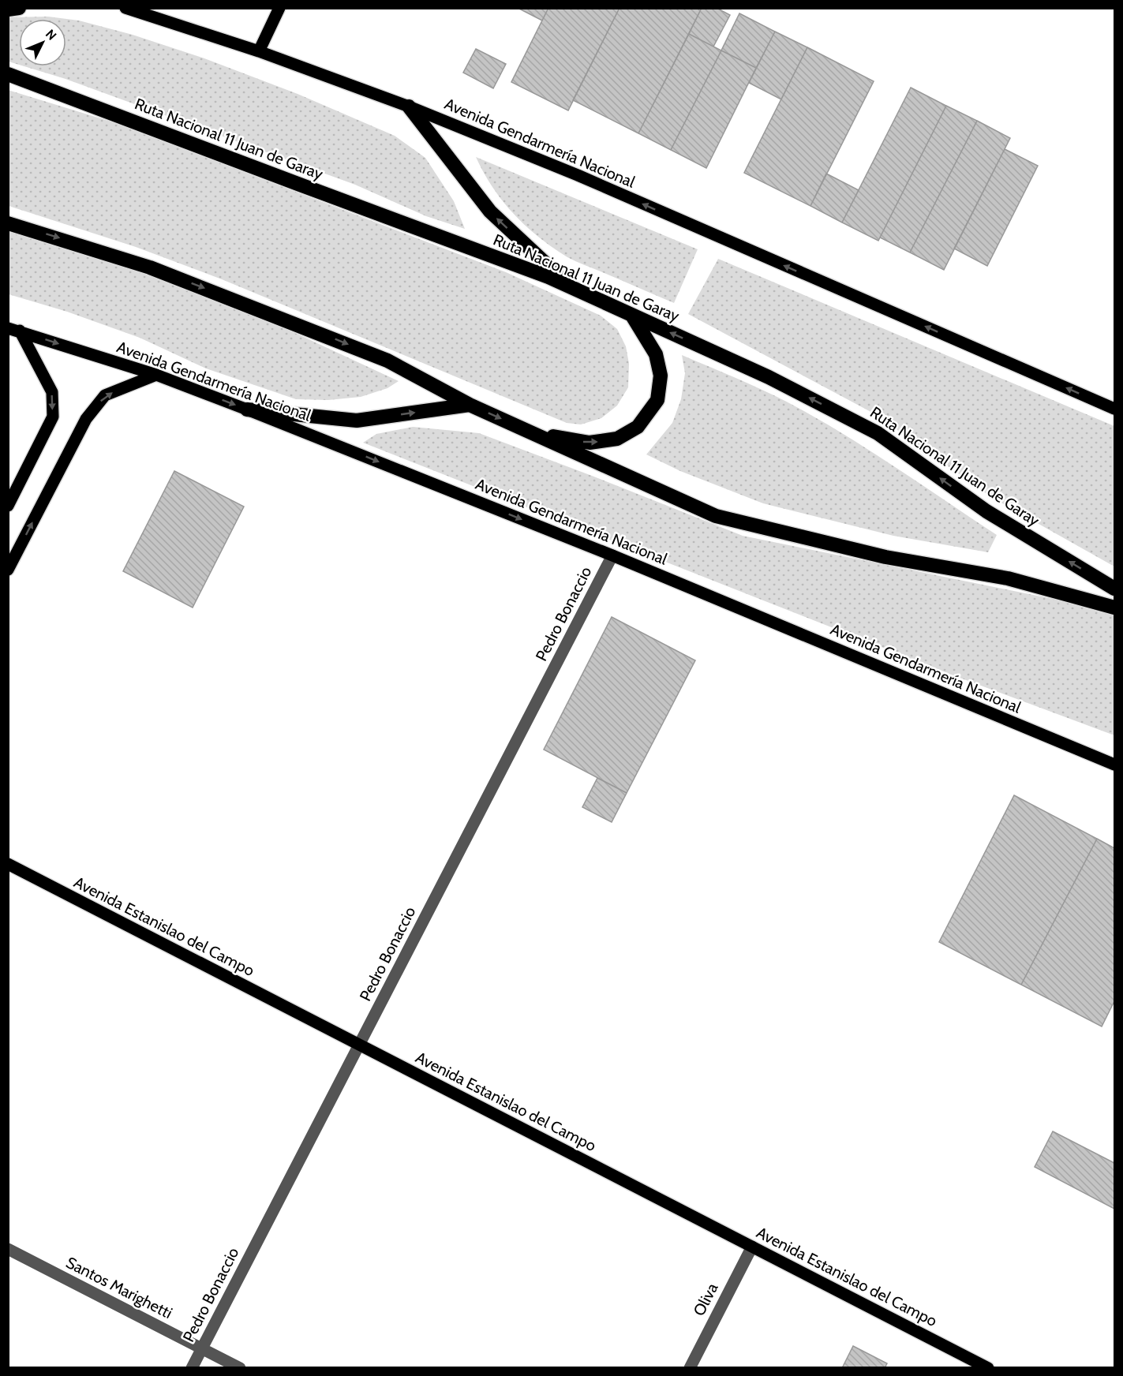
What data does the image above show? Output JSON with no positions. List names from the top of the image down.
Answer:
{
  "streets": {
    "highway": ["Ruta Nacional 11 Juan de Garay"],
    "main road": ["Avenida Gendarmería Nacional", "Avenida Estanislao del Campo"],
    "street": ["Pedro Bonaccio", "Santos Marighetti", "Oliva"]
  },
  "crossings": [
    ["Avenida Gendarmería Nacional", "Pedro Bonaccio"],
    ["Pedro Bonaccio", "Avenida Estanislao del Campo"],
    ["Pedro Bonaccio", "Santos Marighetti"],
    ["Avenida Estanislao del Campo", "Oliva"]
  ],
  "north": "top right"
}
